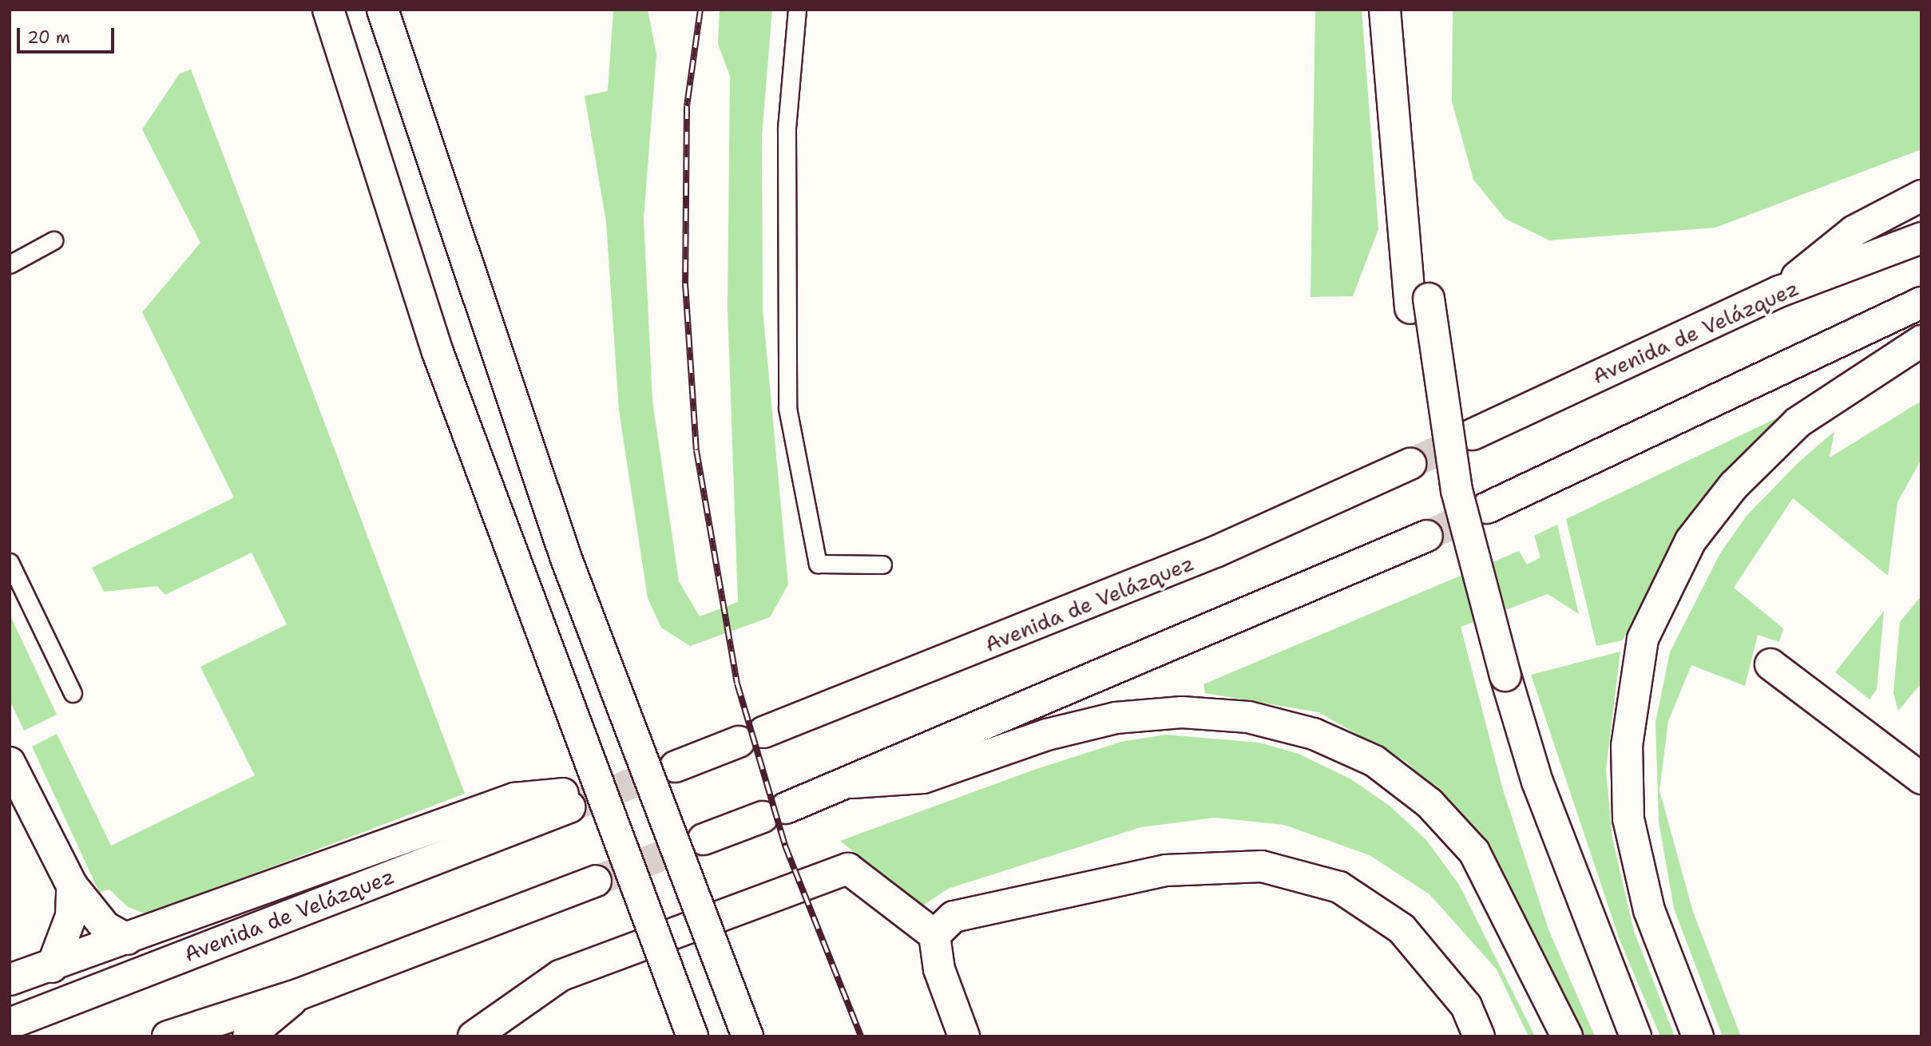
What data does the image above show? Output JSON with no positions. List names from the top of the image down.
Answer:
{
  "streets": {
    "main road": ["Avenida de Velázquez"]
  },
  "scale_bar": "20 m"
}
